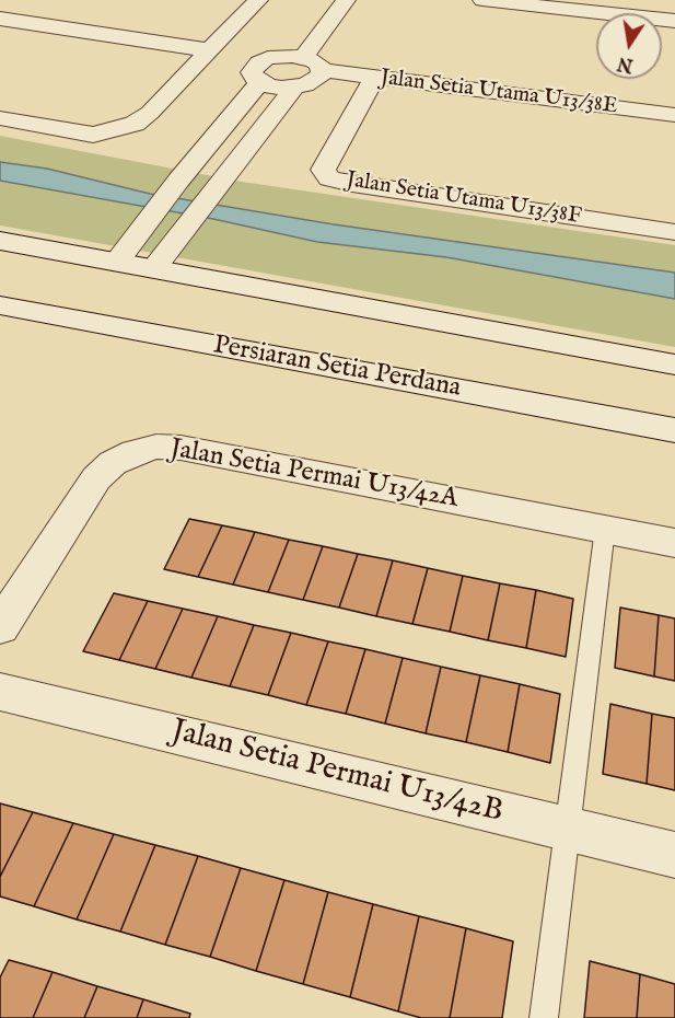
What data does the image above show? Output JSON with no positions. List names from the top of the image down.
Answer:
{
  "streets": {
    "street": [
      "Jalan Setia Utama U13/38E",
      "Jalan Setia Utama U13/38F",
      "Persiaran Setia Perdana",
      "Jalan Setia Permai U13/42A",
      "Jalan Setia Permai U13/42B"
    ]
  },
  "crossings": [
    ["Jalan Setia Utama U13/38E", "Jalan Setia Utama U13/38F"]
  ],
  "north": "bottom"
}
